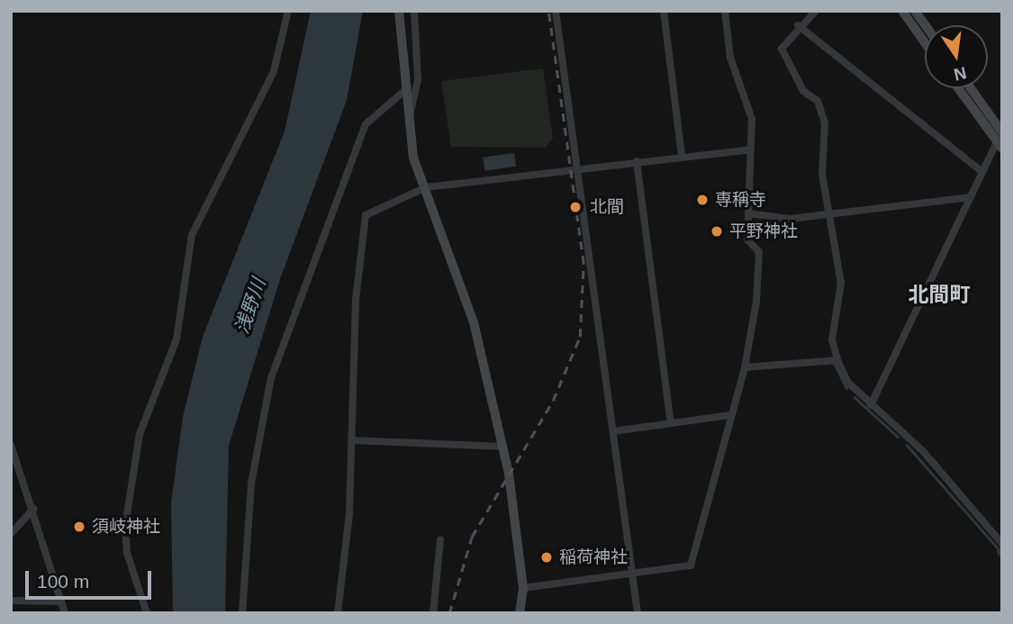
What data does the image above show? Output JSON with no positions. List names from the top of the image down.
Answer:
{
  "districts": ["北間町"],
  "water": ["浅野川"],
  "places": [
    "専稱寺",
    "北間",
    "平野神社",
    "須岐神社",
    "稲荷神社"
  ],
  "scale_bar": "100 m",
  "north": "bottom"
}
